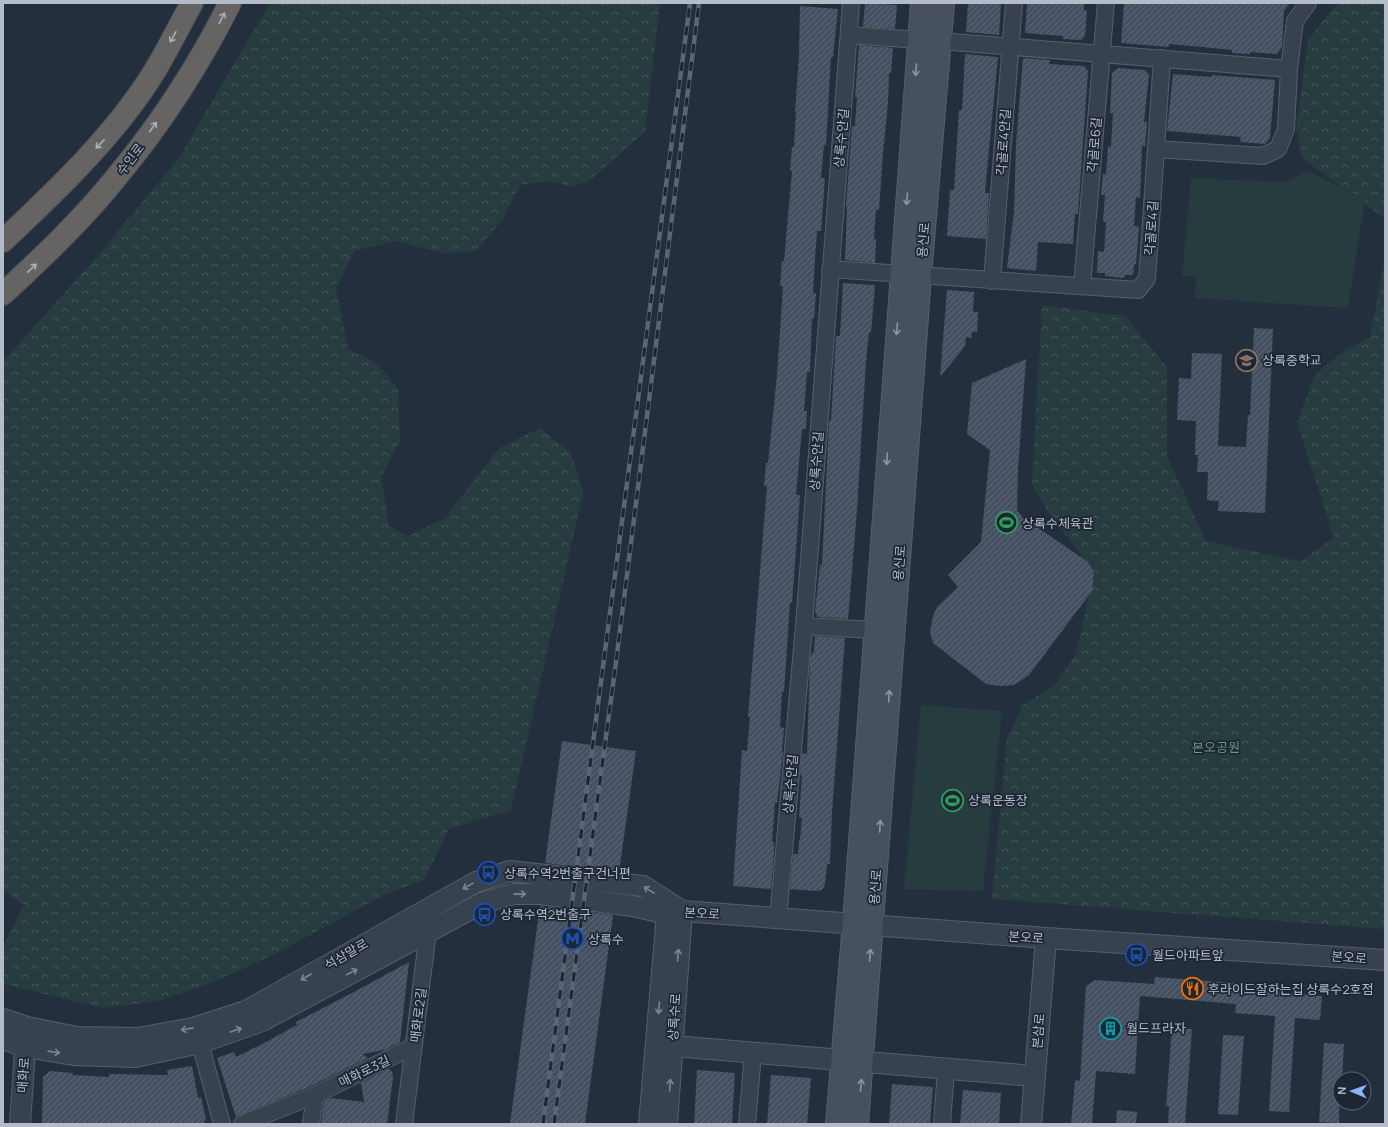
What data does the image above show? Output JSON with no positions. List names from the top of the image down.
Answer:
{
  "streets": {
    "highway": ["수인로"],
    "main road": ["용신로"],
    "street": [
      "상록수안길",
      "각골로4안길",
      "각골로6길",
      "각골로4길",
      "본오로",
      "석삼말로",
      "매화로2길",
      "상록수로",
      "본삼로",
      "매화로3길",
      "매화로"
    ]
  },
  "crossings": [
    ["상록수안길", "각골로4길"],
    ["상록수안길", "본오로"],
    ["각골로4안길", "각골로4길"],
    ["각골로6길", "각골로4길"],
    ["각골로4길", "용신로"],
    ["용신로", "본오로"],
    ["본오로", "석삼말로"],
    ["본오로", "상록수로"],
    ["본오로", "본삼로"],
    ["석삼말로", "매화로2길"],
    ["석삼말로", "상록수로"],
    ["석삼말로", "매화로"],
    ["매화로2길", "매화로3길"]
  ],
  "parks": ["본오공원"],
  "places": {
    "school or university": ["상록중학교"],
    "sports": ["상록수체육관", "상록운동장"],
    "bus stop": ["상록수역2번출구건너편", "상록수역2번출구", "월드아파트앞"],
    "metro station": ["상록수"],
    "restaurant": ["후라이드잘하는집 상록수2호점"],
    "building": ["월드프라자"]
  },
  "north": "left"
}
